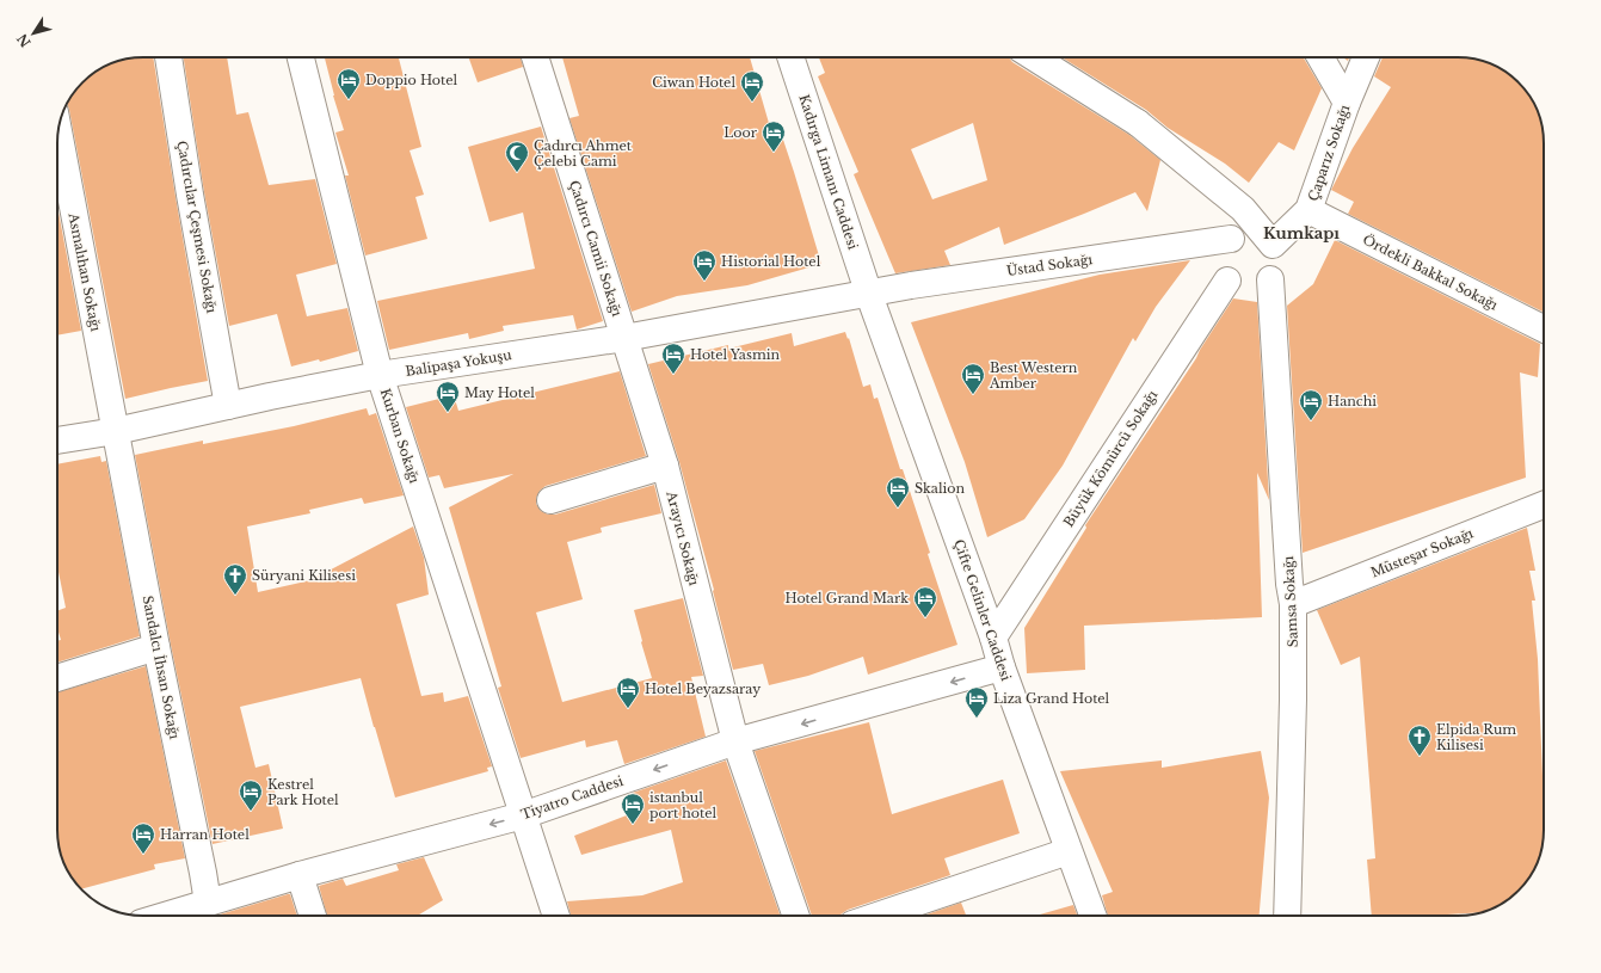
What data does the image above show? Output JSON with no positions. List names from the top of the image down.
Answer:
{
  "streets": {
    "street": [
      "Çaparız Sokağı",
      "Kadırga Limanı Caddesi",
      "Çadırcılar Çeşmesi Sokağı",
      "Çadırcı Camii Sokağı",
      "Üstad Sokağı",
      "Asmalıhan Sokağı",
      "Ördekli Bakkal Sokağı",
      "Balipaşa Yokuşu",
      "Kurban Sokağı",
      "Büyük Kömürcü Sokağı",
      "Arayıcı Sokağı",
      "Müsteşar Sokağı",
      "Samsa Sokağı",
      "Çifte Gelinler Caddesi",
      "Sandalcı İhsan Sokağı",
      "Tiyatro Caddesi"
    ]
  },
  "crossings": [
    ["Çaparız Sokağı", "Üstad Sokağı"],
    ["Çaparız Sokağı", "Ördekli Bakkal Sokağı"],
    ["Çaparız Sokağı", "Büyük Kömürcü Sokağı"],
    ["Çaparız Sokağı", "Samsa Sokağı"],
    ["Kadırga Limanı Caddesi", "Üstad Sokağı"],
    ["Kadırga Limanı Caddesi", "Balipaşa Yokuşu"],
    ["Kadırga Limanı Caddesi", "Çifte Gelinler Caddesi"],
    ["Çadırcılar Çeşmesi Sokağı", "Balipaşa Yokuşu"],
    ["Çadırcı Camii Sokağı", "Balipaşa Yokuşu"],
    ["Çadırcı Camii Sokağı", "Arayıcı Sokağı"],
    ["Üstad Sokağı", "Balipaşa Yokuşu"],
    ["Üstad Sokağı", "Büyük Kömürcü Sokağı"],
    ["Üstad Sokağı", "Samsa Sokağı"],
    ["Üstad Sokağı", "Çifte Gelinler Caddesi"],
    ["Asmalıhan Sokağı", "Balipaşa Yokuşu"],
    ["Asmalıhan Sokağı", "Sandalcı İhsan Sokağı"],
    ["Balipaşa Yokuşu", "Kurban Sokağı"],
    ["Balipaşa Yokuşu", "Arayıcı Sokağı"],
    ["Balipaşa Yokuşu", "Çifte Gelinler Caddesi"],
    ["Balipaşa Yokuşu", "Sandalcı İhsan Sokağı"],
    ["Kurban Sokağı", "Tiyatro Caddesi"],
    ["Büyük Kömürcü Sokağı", "Samsa Sokağı"],
    ["Büyük Kömürcü Sokağı", "Çifte Gelinler Caddesi"],
    ["Arayıcı Sokağı", "Tiyatro Caddesi"],
    ["Müsteşar Sokağı", "Samsa Sokağı"],
    ["Çifte Gelinler Caddesi", "Tiyatro Caddesi"],
    ["Sandalcı İhsan Sokağı", "Tiyatro Caddesi"]
  ],
  "one_way": ["Tiyatro Caddesi"],
  "districts": ["Kumkapı"],
  "places": {
    "hotel": [
      "Doppio Hotel",
      "Ciwan Hotel",
      "Loor",
      "Historial Hotel",
      "Hotel Yasmin",
      "Best Western Amber",
      "May Hotel",
      "Hanchi",
      "Skalion",
      "Hotel Grand Mark",
      "Hotel Beyazsaray",
      "Liza Grand Hotel",
      "Kestrel Park Hotel",
      "istanbul port hotel",
      "Harran Hotel"
    ],
    "mosque": ["Çadırcı Ahmet Çelebi Cami"],
    "church": ["Süryani Kilisesi", "Elpida Rum Kilisesi"]
  },
  "north": "bottom left"
}
